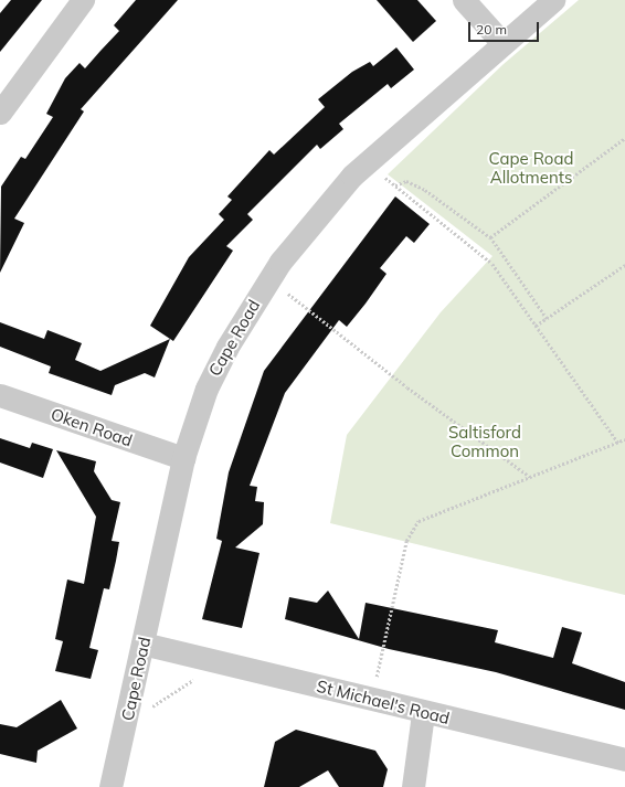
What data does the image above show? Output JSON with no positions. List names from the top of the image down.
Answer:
{
  "streets": {
    "street": ["Cape Road", "Oken Road", "St Michael's Road"]
  },
  "crossings": [
    ["Cape Road", "Oken Road"],
    ["Cape Road", "St Michael's Road"]
  ],
  "parks": ["Cape Road Allotments", "Saltisford Common"],
  "scale_bar": "20 m"
}
